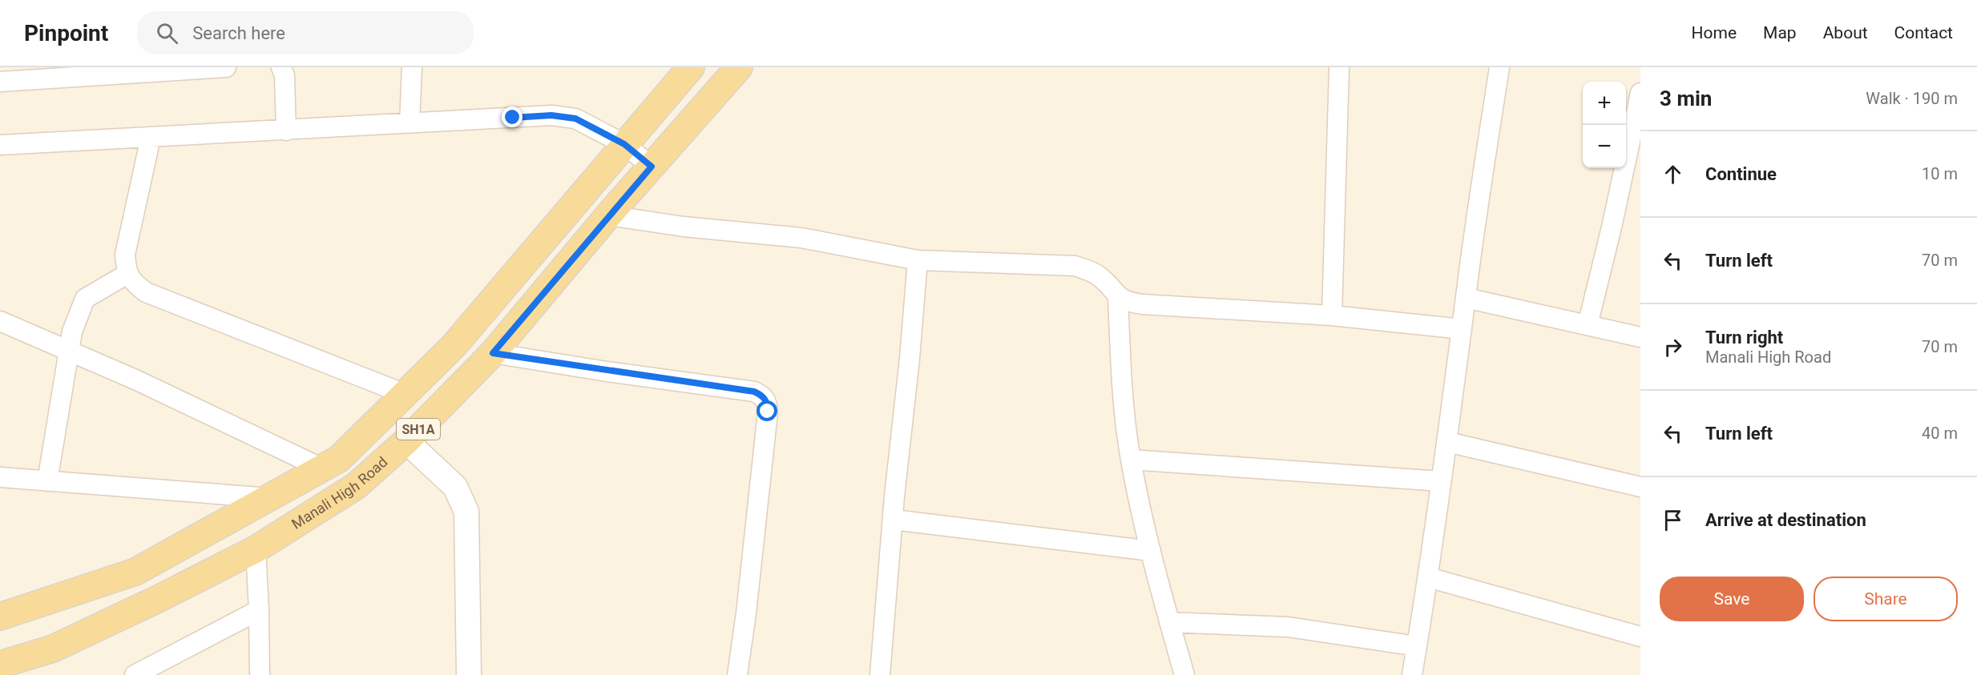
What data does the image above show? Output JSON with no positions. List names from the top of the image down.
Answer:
{
  "streets": {
    "main road": ["SH1A", "Manali High Road"]
  },
  "page": {
    "header": "Pinpoint",
    "search": "Search here",
    "nav": [
      "Home",
      "Map",
      "About",
      "Contact"
    ],
    "heading": ["3 min", "Walk · 190 m"],
    "map_buttons": ["+", "−"],
    "list": [
      ["Continue", "10 m"],
      ["Turn left", "70 m"],
      ["Turn right", "Manali High Road", "70 m"],
      ["Turn left", "40 m"],
      "Arrive at destination"
    ],
    "buttons": ["Save", "Share"]
  }
}
